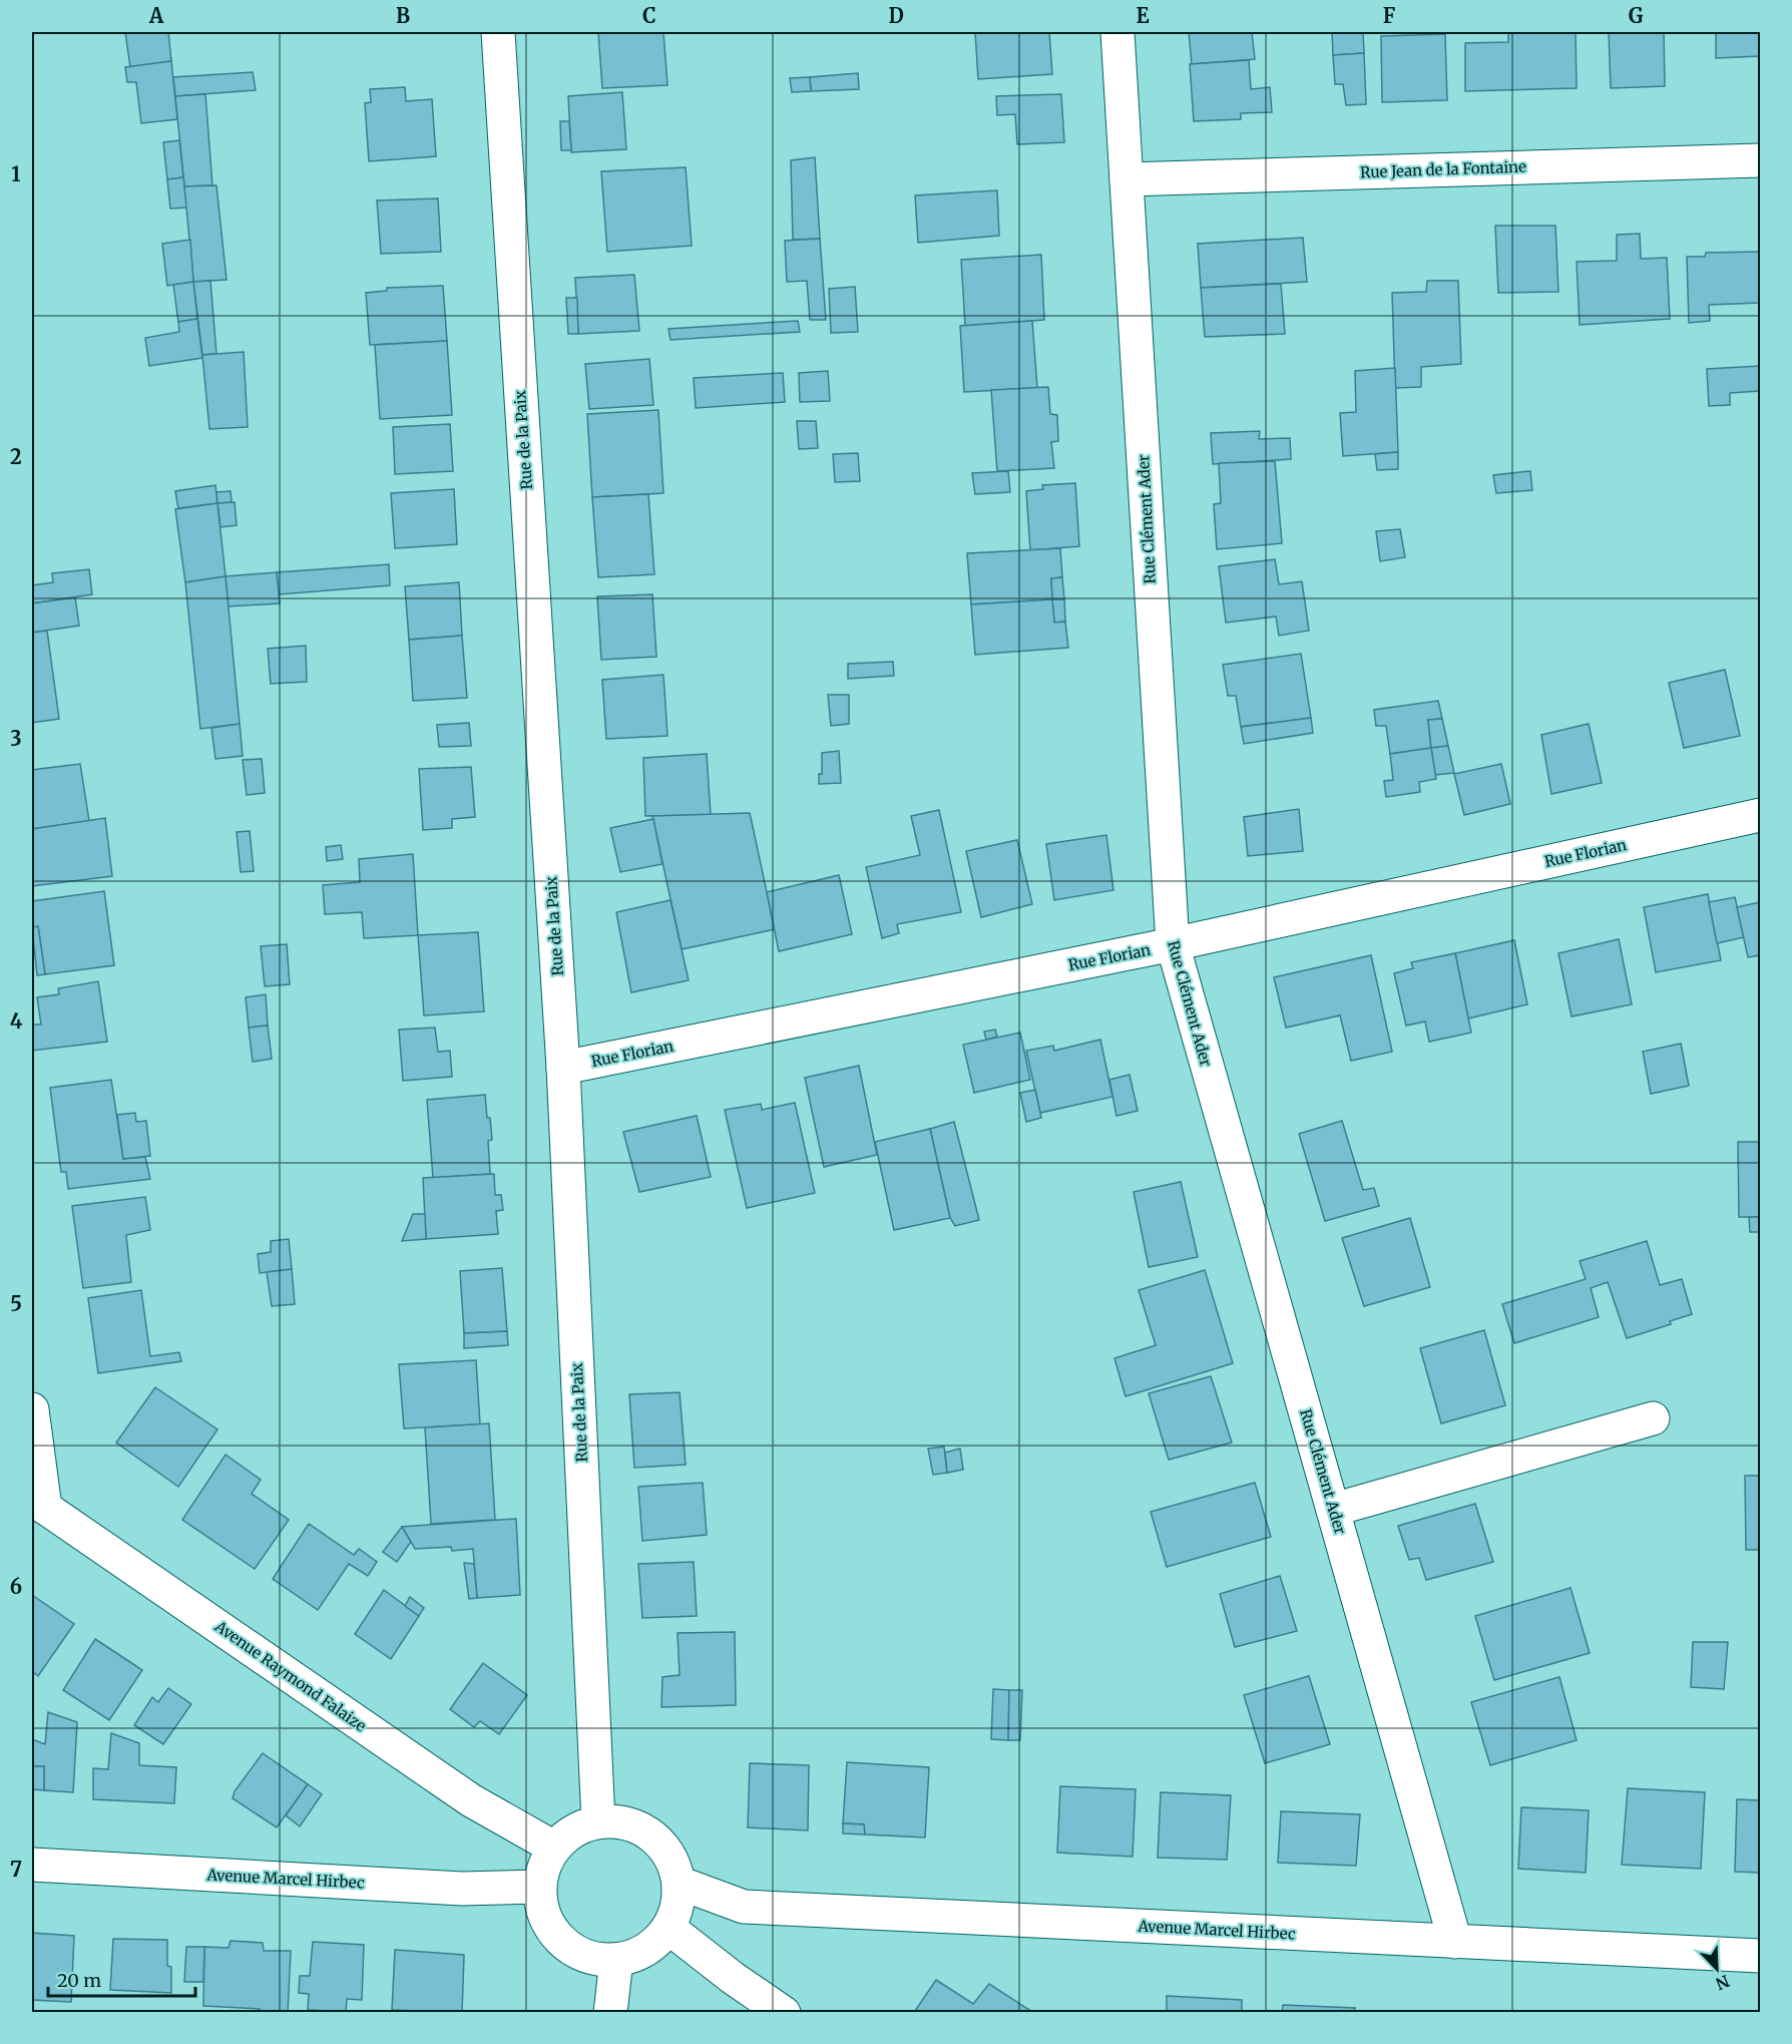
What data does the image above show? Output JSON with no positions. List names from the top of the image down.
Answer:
{
  "streets": {
    "street": [
      "Rue Jean de la Fontaine",
      "Rue de la Paix",
      "Rue Clément Ader",
      "Rue Florian",
      "Avenue Raymond Falaize",
      "Avenue Marcel Hirbec"
    ]
  },
  "crossings": [
    ["Rue Jean de la Fontaine", "Rue Clément Ader"],
    ["Rue de la Paix", "Rue Florian"],
    ["Rue de la Paix", "Avenue Raymond Falaize"],
    ["Rue de la Paix", "Avenue Marcel Hirbec"],
    ["Rue Clément Ader", "Rue Florian"],
    ["Rue Clément Ader", "Avenue Marcel Hirbec"],
    ["Avenue Raymond Falaize", "Avenue Marcel Hirbec"]
  ],
  "scale_bar": "20 m",
  "north": "bottom right",
  "grid": {
    "columns": [
      "A",
      "B",
      "C",
      "D",
      "E",
      "F",
      "G"
    ],
    "rows": [
      "1",
      "2",
      "3",
      "4",
      "5",
      "6",
      "7"
    ]
  }
}
